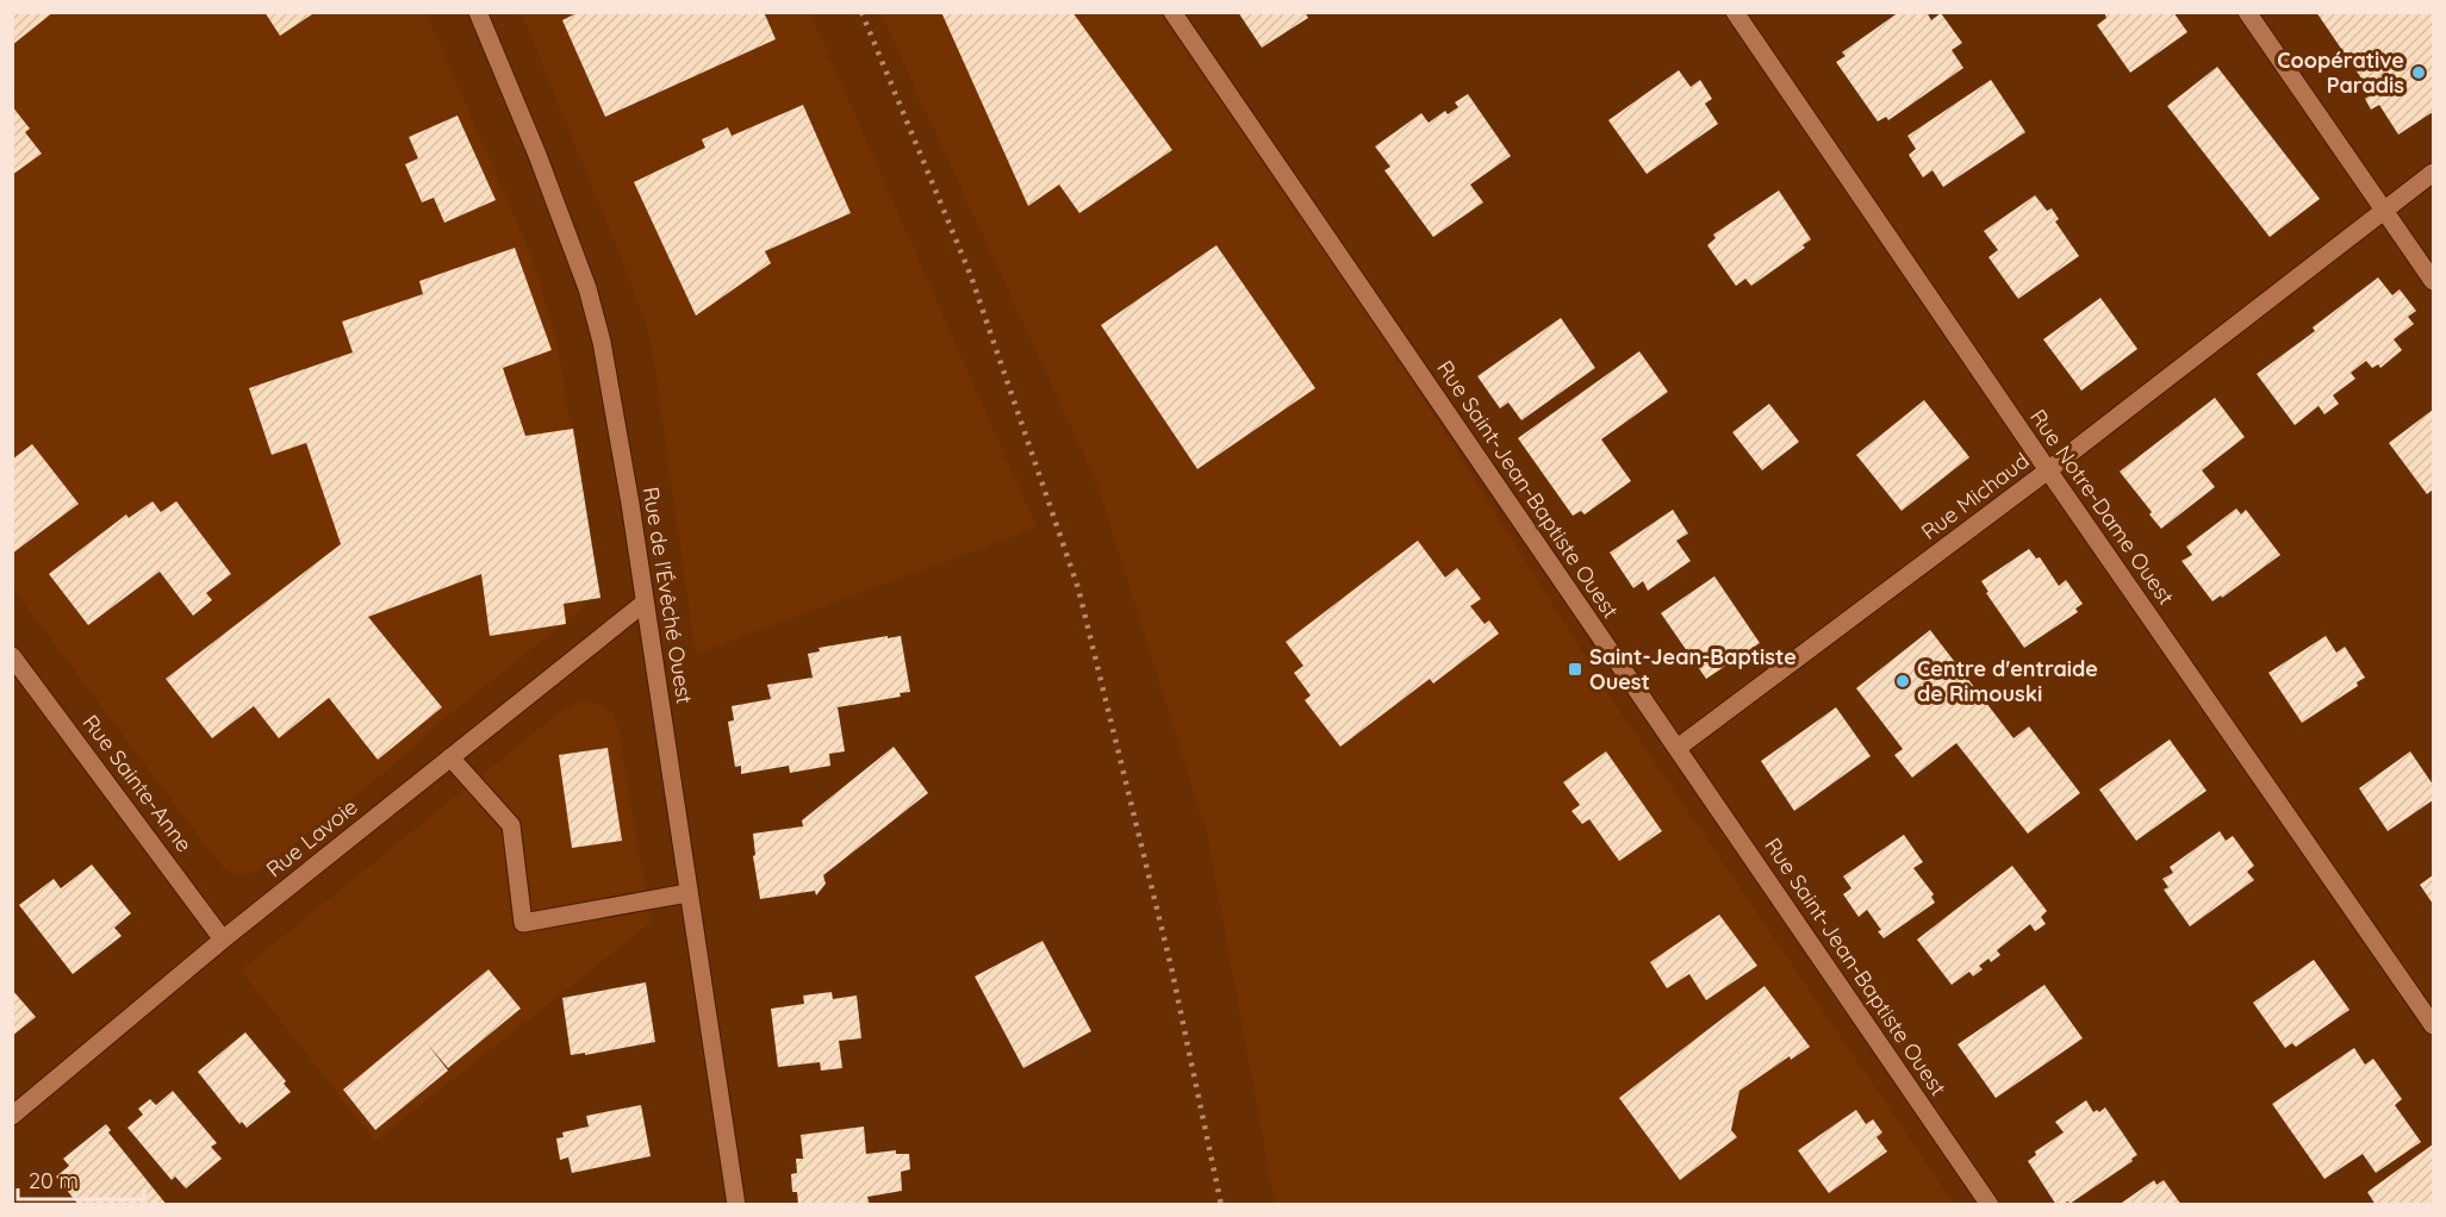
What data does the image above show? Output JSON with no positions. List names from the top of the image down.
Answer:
{
  "streets": {
    "street": [
      "Rue Saint-Jean-Baptiste Ouest",
      "Rue Michaud",
      "Rue Notre-Dame Ouest",
      "Rue de l'Évêché Ouest",
      "Rue Sainte-Anne",
      "Rue Lavoie"
    ]
  },
  "crossings": [
    ["Rue Saint-Jean-Baptiste Ouest", "Rue Michaud"],
    ["Rue Michaud", "Rue Notre-Dame Ouest"],
    ["Rue de l'Évêché Ouest", "Rue Lavoie"],
    ["Rue Sainte-Anne", "Rue Lavoie"]
  ],
  "places": {
    "other": ["Coopérative Paradis", "Centre d'entraide de Rimouski"],
    "transit": ["Saint-Jean-Baptiste Ouest"]
  },
  "scale_bar": "20 m"
}
